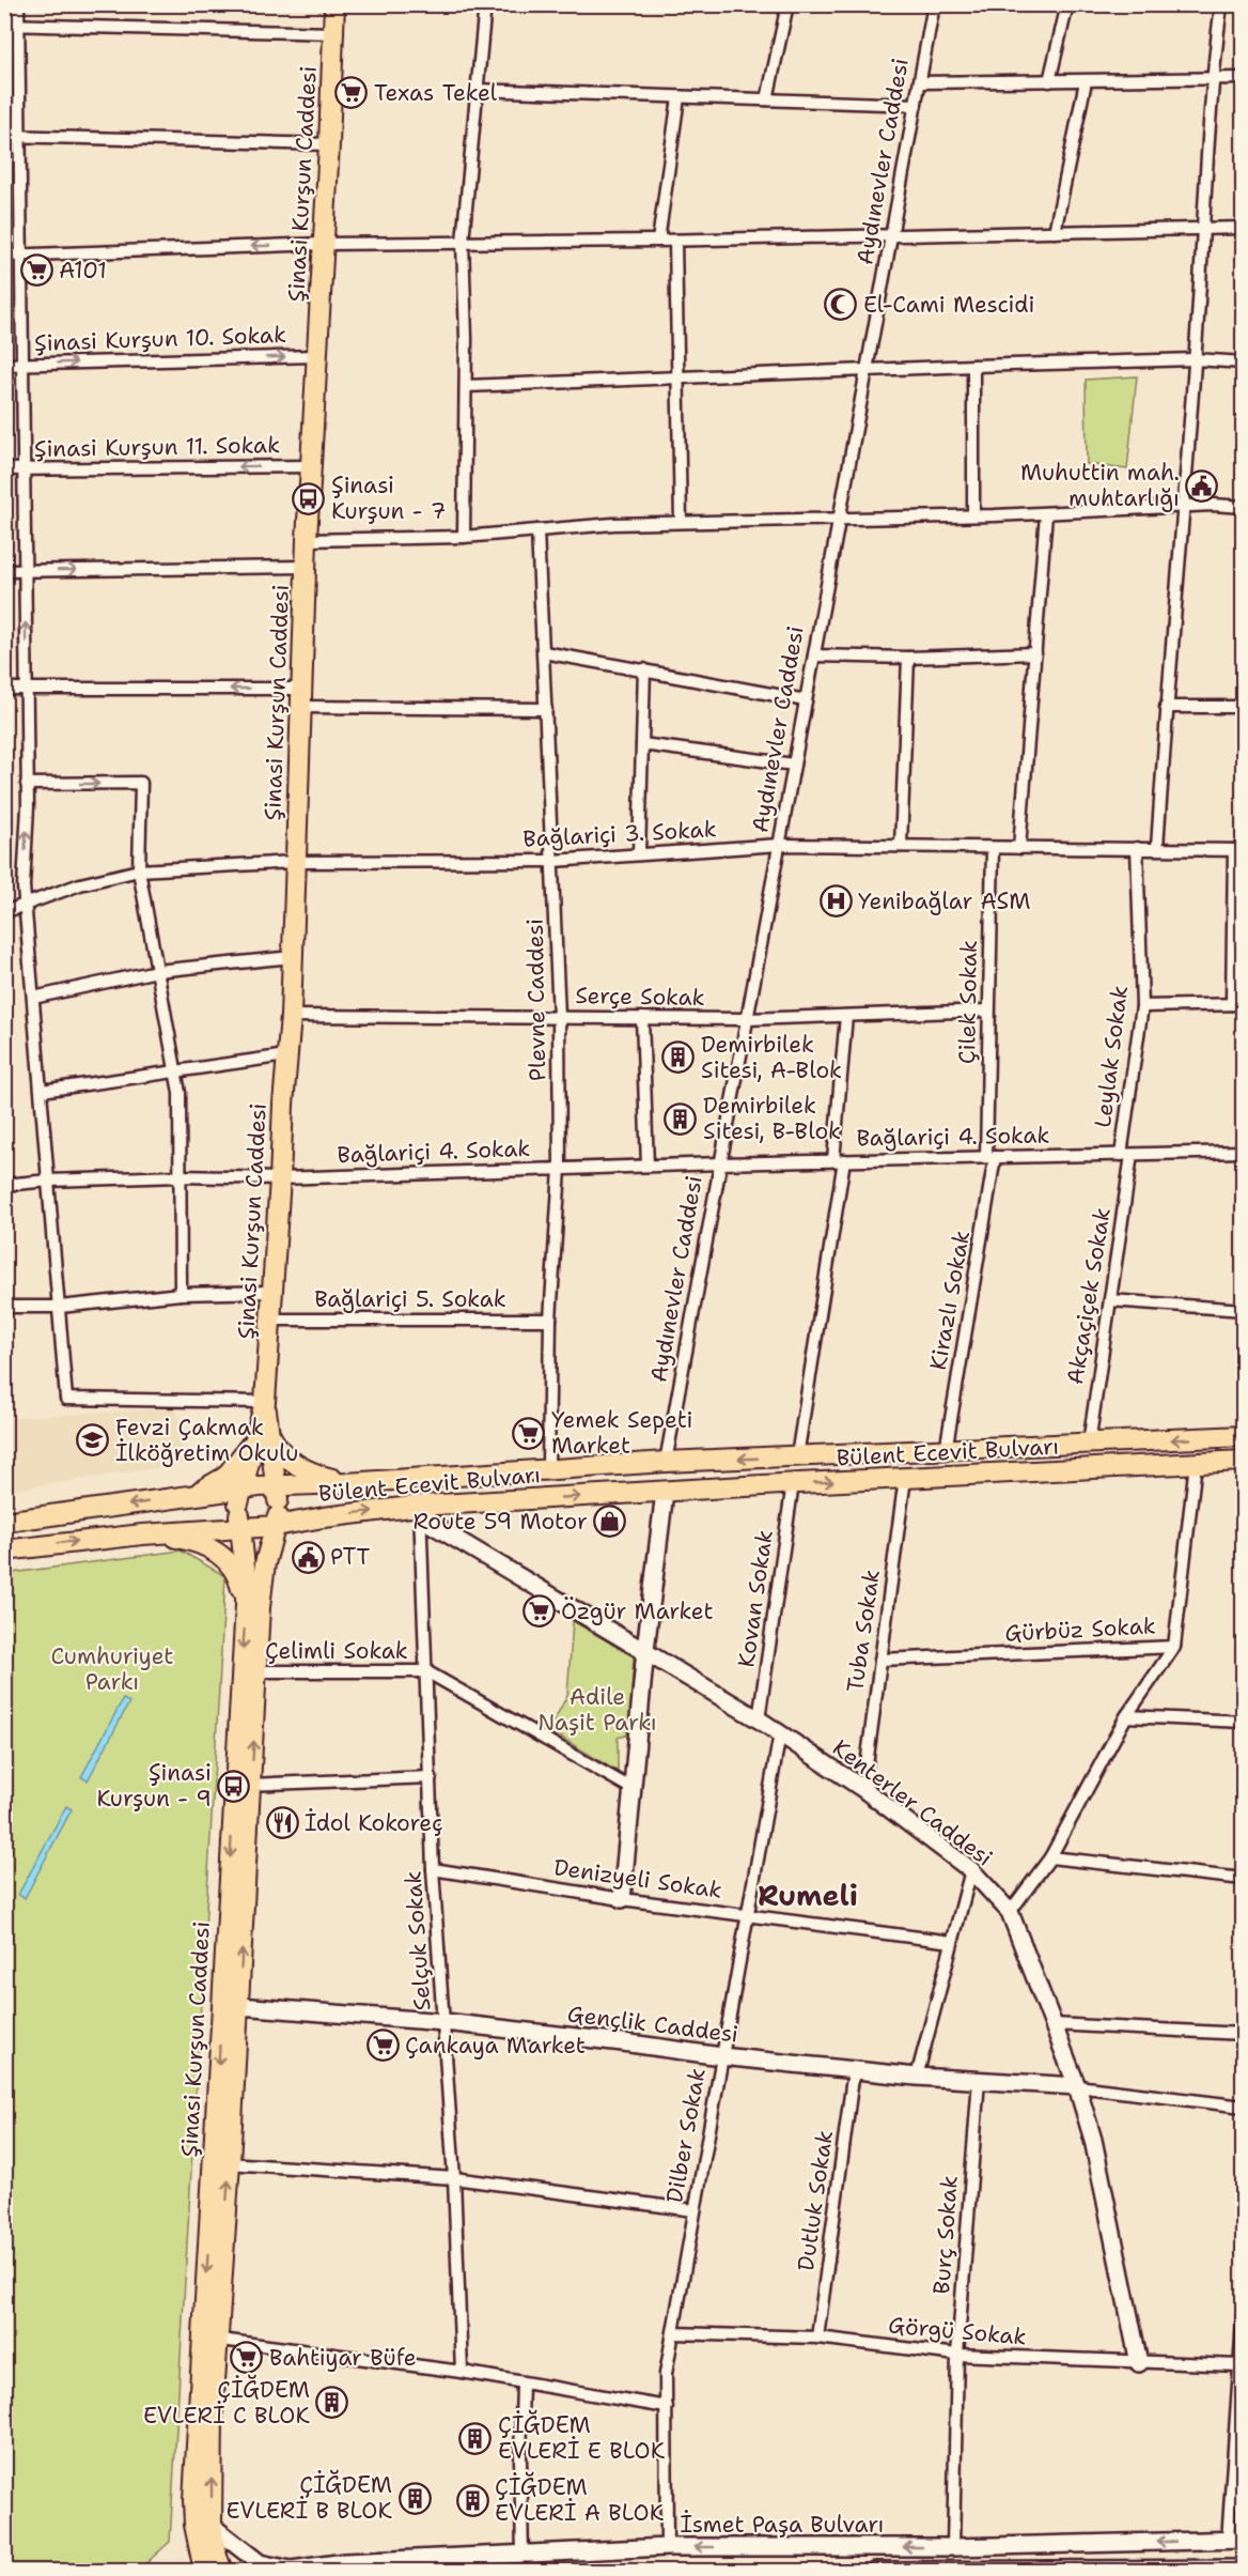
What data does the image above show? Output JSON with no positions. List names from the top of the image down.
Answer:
{
  "streets": {
    "main road": ["Şinasi Kurşun Caddesi", "Bülent Ecevit Bulvarı"],
    "street": [
      "Aydınevler Caddesi",
      "Şinasi Kurşun 10. Sokak",
      "Şinasi Kurşun 11. Sokak",
      "Bağlariçi 3. Sokak",
      "Serçe Sokak",
      "Plevne Caddesi",
      "Çilek Sokak",
      "Leylak Sokak",
      "Bağlariçi 4. Sokak",
      "Akçaçiçek Sokak",
      "Bağlariçi 5. Sokak",
      "Kirazlı Sokak",
      "Kovan Sokak",
      "Gürbüz Sokak",
      "Tuba Sokak",
      "Çelimli Sokak",
      "Kenterler Caddesi",
      "Denizyeli Sokak",
      "Selçuk Sokak",
      "Gençlik Caddesi",
      "Dilber Sokak",
      "Dutluk Sokak",
      "Burç Sokak",
      "Görgü Sokak",
      "İsmet Paşa Bulvarı"
    ]
  },
  "crossings": [
    ["Aydınevler Caddesi", "Bağlariçi 3. Sokak"],
    ["Aydınevler Caddesi", "Serçe Sokak"],
    ["Aydınevler Caddesi", "Bağlariçi 4. Sokak"],
    ["Aydınevler Caddesi", "Bülent Ecevit Bulvarı"],
    ["Şinasi Kurşun Caddesi", "Şinasi Kurşun 10. Sokak"],
    ["Şinasi Kurşun Caddesi", "Şinasi Kurşun 11. Sokak"],
    ["Şinasi Kurşun Caddesi", "Bağlariçi 3. Sokak"],
    ["Şinasi Kurşun Caddesi", "Serçe Sokak"],
    ["Şinasi Kurşun Caddesi", "Bağlariçi 4. Sokak"],
    ["Şinasi Kurşun Caddesi", "Bağlariçi 5. Sokak"],
    ["Şinasi Kurşun Caddesi", "Bülent Ecevit Bulvarı"],
    ["Şinasi Kurşun Caddesi", "Çelimli Sokak"],
    ["Şinasi Kurşun Caddesi", "Gençlik Caddesi"],
    ["Şinasi Kurşun Caddesi", "İsmet Paşa Bulvarı"],
    ["Bağlariçi 3. Sokak", "Plevne Caddesi"],
    ["Bağlariçi 3. Sokak", "Çilek Sokak"],
    ["Bağlariçi 3. Sokak", "Leylak Sokak"],
    ["Serçe Sokak", "Plevne Caddesi"],
    ["Serçe Sokak", "Çilek Sokak"],
    ["Plevne Caddesi", "Bağlariçi 4. Sokak"],
    ["Plevne Caddesi", "Bağlariçi 5. Sokak"],
    ["Plevne Caddesi", "Bülent Ecevit Bulvarı"],
    ["Çilek Sokak", "Bağlariçi 4. Sokak"],
    ["Çilek Sokak", "Kirazlı Sokak"],
    ["Leylak Sokak", "Bağlariçi 4. Sokak"],
    ["Leylak Sokak", "Akçaçiçek Sokak"],
    ["Bağlariçi 4. Sokak", "Akçaçiçek Sokak"],
    ["Bağlariçi 4. Sokak", "Kirazlı Sokak"],
    ["Akçaçiçek Sokak", "Bülent Ecevit Bulvarı"],
    ["Kirazlı Sokak", "Bülent Ecevit Bulvarı"],
    ["Bülent Ecevit Bulvarı", "Kovan Sokak"],
    ["Bülent Ecevit Bulvarı", "Gürbüz Sokak"],
    ["Bülent Ecevit Bulvarı", "Tuba Sokak"],
    ["Bülent Ecevit Bulvarı", "Kenterler Caddesi"],
    ["Bülent Ecevit Bulvarı", "Selçuk Sokak"],
    ["Kovan Sokak", "Kenterler Caddesi"],
    ["Gürbüz Sokak", "Tuba Sokak"],
    ["Tuba Sokak", "Kenterler Caddesi"],
    ["Çelimli Sokak", "Selçuk Sokak"],
    ["Kenterler Caddesi", "Selçuk Sokak"],
    ["Kenterler Caddesi", "Gençlik Caddesi"],
    ["Kenterler Caddesi", "Dilber Sokak"],
    ["Kenterler Caddesi", "Görgü Sokak"],
    ["Denizyeli Sokak", "Selçuk Sokak"],
    ["Denizyeli Sokak", "Dilber Sokak"],
    ["Selçuk Sokak", "Gençlik Caddesi"],
    ["Gençlik Caddesi", "Dilber Sokak"],
    ["Gençlik Caddesi", "Dutluk Sokak"],
    ["Gençlik Caddesi", "Burç Sokak"],
    ["Dilber Sokak", "Görgü Sokak"],
    ["Dilber Sokak", "İsmet Paşa Bulvarı"],
    ["Dutluk Sokak", "Görgü Sokak"],
    ["Burç Sokak", "Görgü Sokak"],
    ["Burç Sokak", "İsmet Paşa Bulvarı"]
  ],
  "one_way": ["Şinasi Kurşun 10. Sokak"],
  "districts": ["Rumeli"],
  "parks": ["Cumhuriyet Parkı", "Adile Naşit Parkı"],
  "places": {
    "supermarket": [
      "Texas Tekel",
      "A101",
      "Yemek Sepeti Market",
      "Özgür Market",
      "Çankaya Market",
      "Bahtiyar Büfe"
    ],
    "mosque": ["El-Cami Mescidi"],
    "public building": ["Muhuttin mah. muhtarlığı", "PTT"],
    "bus stop": ["Şinasi Kurşun - 7", "Şinasi Kurşun - 9"],
    "hospital": ["Yenibağlar ASM"],
    "building": [
      "Demirbilek Sitesi, A-Blok",
      "Demirbilek Sitesi, B-Blok",
      "ÇİĞDEM EVLERİ C BLOK",
      "ÇİĞDEM EVLERİ E BLOK",
      "ÇİĞDEM EVLERİ B BLOK",
      "ÇİĞDEM EVLERİ A BLOK"
    ],
    "school or university": ["Fevzi Çakmak İlköğretim Okulu"],
    "shop": ["Route 59 Motor"],
    "restaurant": ["İdol Kokoreç"]
  }
}
